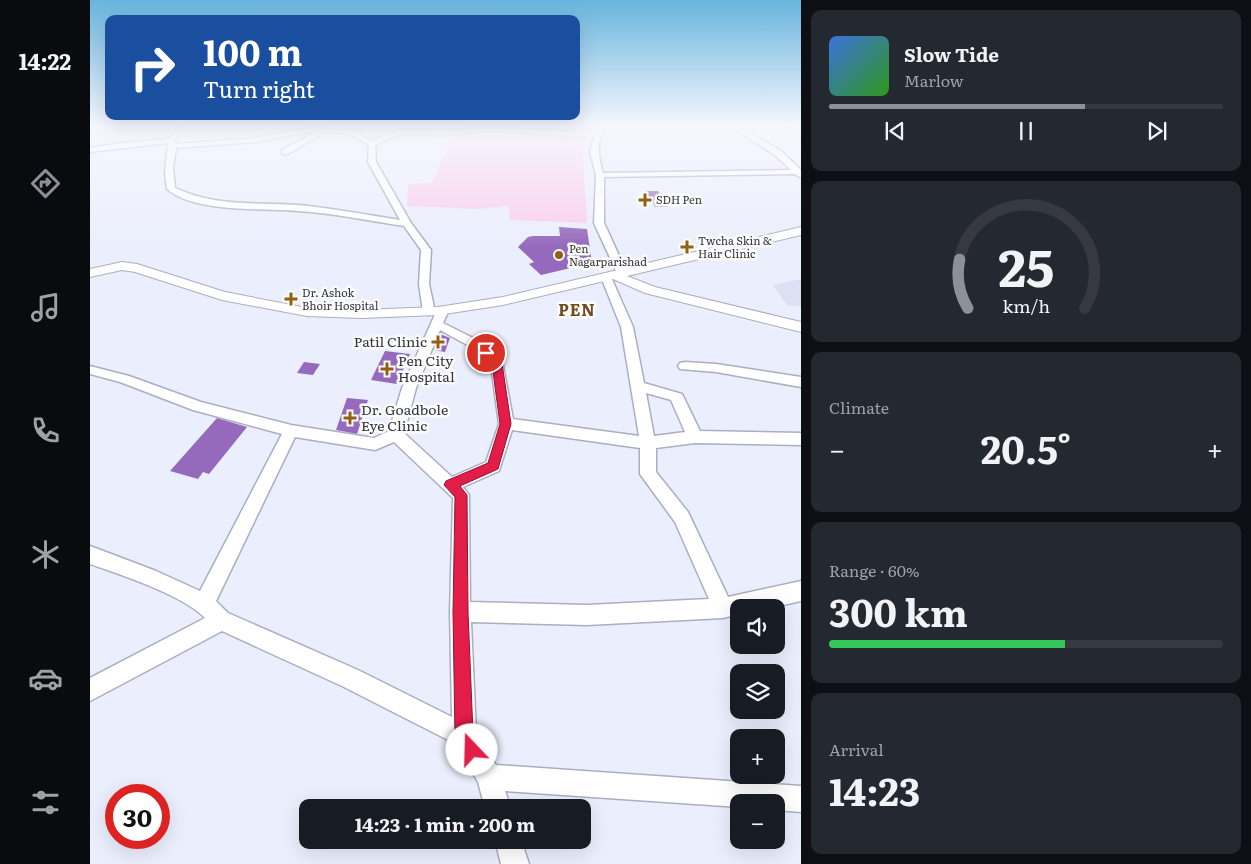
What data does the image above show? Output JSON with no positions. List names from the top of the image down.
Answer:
{
  "districts": ["PEN"],
  "places": {
    "health": [
      "SDH Pen",
      "Twcha Skin & Hair Clinic",
      "Dr. Ashok Bhoir Hospital",
      "Patil Clinic",
      "Pen City Hospital",
      "Dr. Goadbole Eye Clinic"
    ],
    "other": ["Pen Nagarparishad"]
  },
  "page": {
    "tabs": "14:22",
    "turn": ["100 m", "Turn right"],
    "song": ["Slow Tide", "Marlow"],
    "tile": [
      "Climate",
      ["Range · 60%", "300 km"],
      ["Arrival", "14:23"]
    ],
    "heat": ["−", "20.5°", "+"],
    "map_buttons": ["+", "−"],
    "limit": "30",
    "trip": "14:23 · 1 min · 200 m",
    "gauge": ["25", "km/h"]
  }
}
